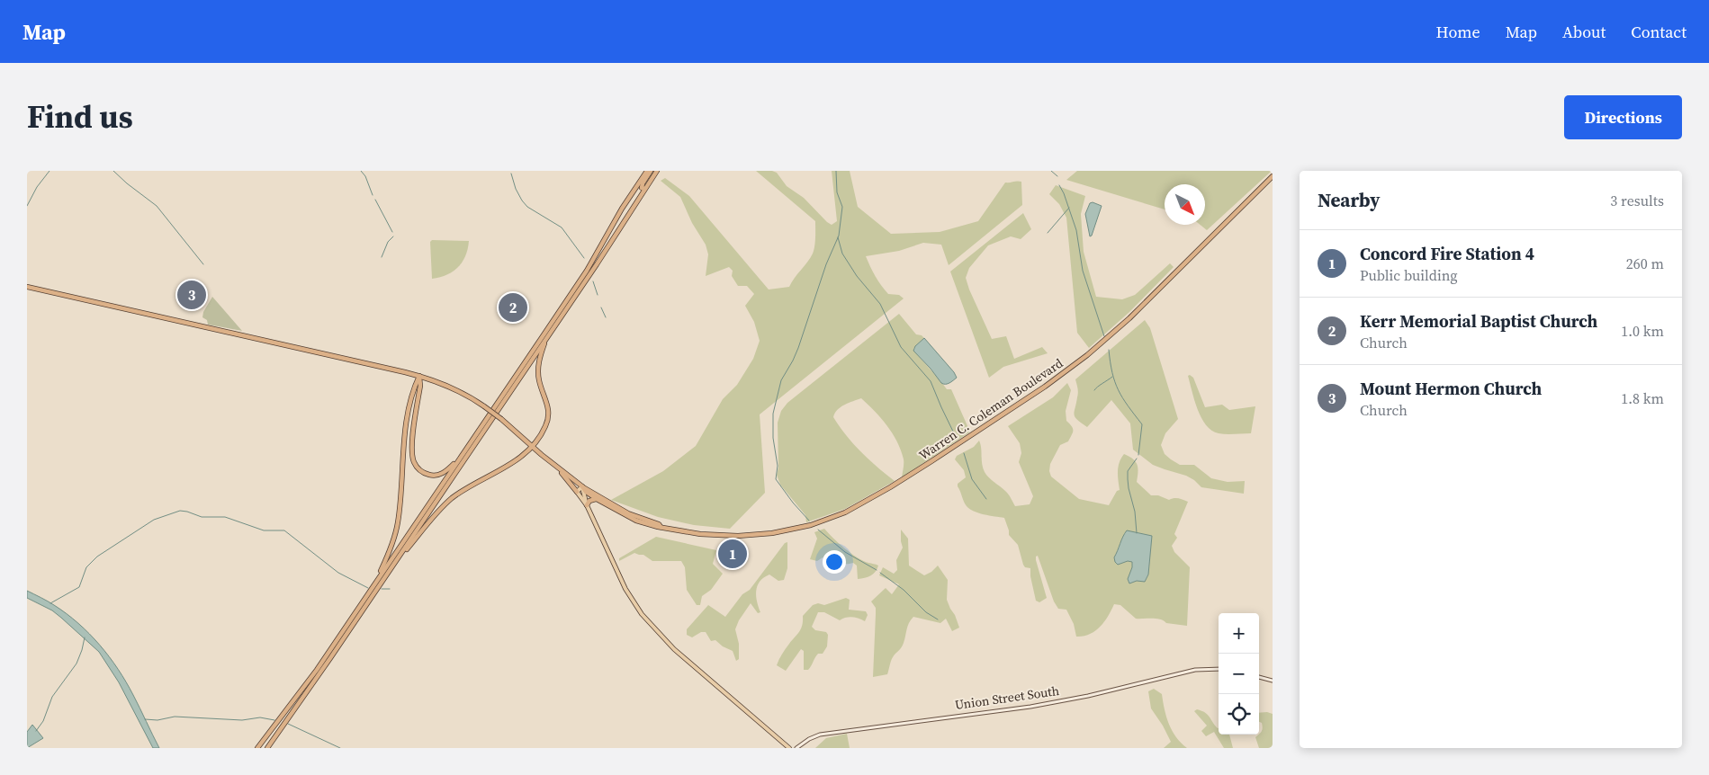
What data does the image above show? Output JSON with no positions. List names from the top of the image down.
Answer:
{
  "streets": {
    "highway": ["Warren C. Coleman Boulevard"],
    "main road": ["Union Street South"]
  },
  "north": "bottom right",
  "page": {
    "header": "Map",
    "nav": [
      "Home",
      "Map",
      "About",
      "Contact"
    ],
    "title": "Find us",
    "buttons": "Directions",
    "heading": ["Nearby", "3 results"],
    "list": [
      {
        "mark": "1",
        "name": "Concord Fire Station 4",
        "note": "Public building",
        "value": "260 m"
      },
      {
        "mark": "2",
        "name": "Kerr Memorial Baptist Church",
        "note": "Church",
        "value": "1.0 km"
      },
      {
        "mark": "3",
        "name": "Mount Hermon Church",
        "note": "Church",
        "value": "1.8 km"
      }
    ],
    "pins": ["3", "2", "1"],
    "map_buttons": ["+", "−"]
  }
}
